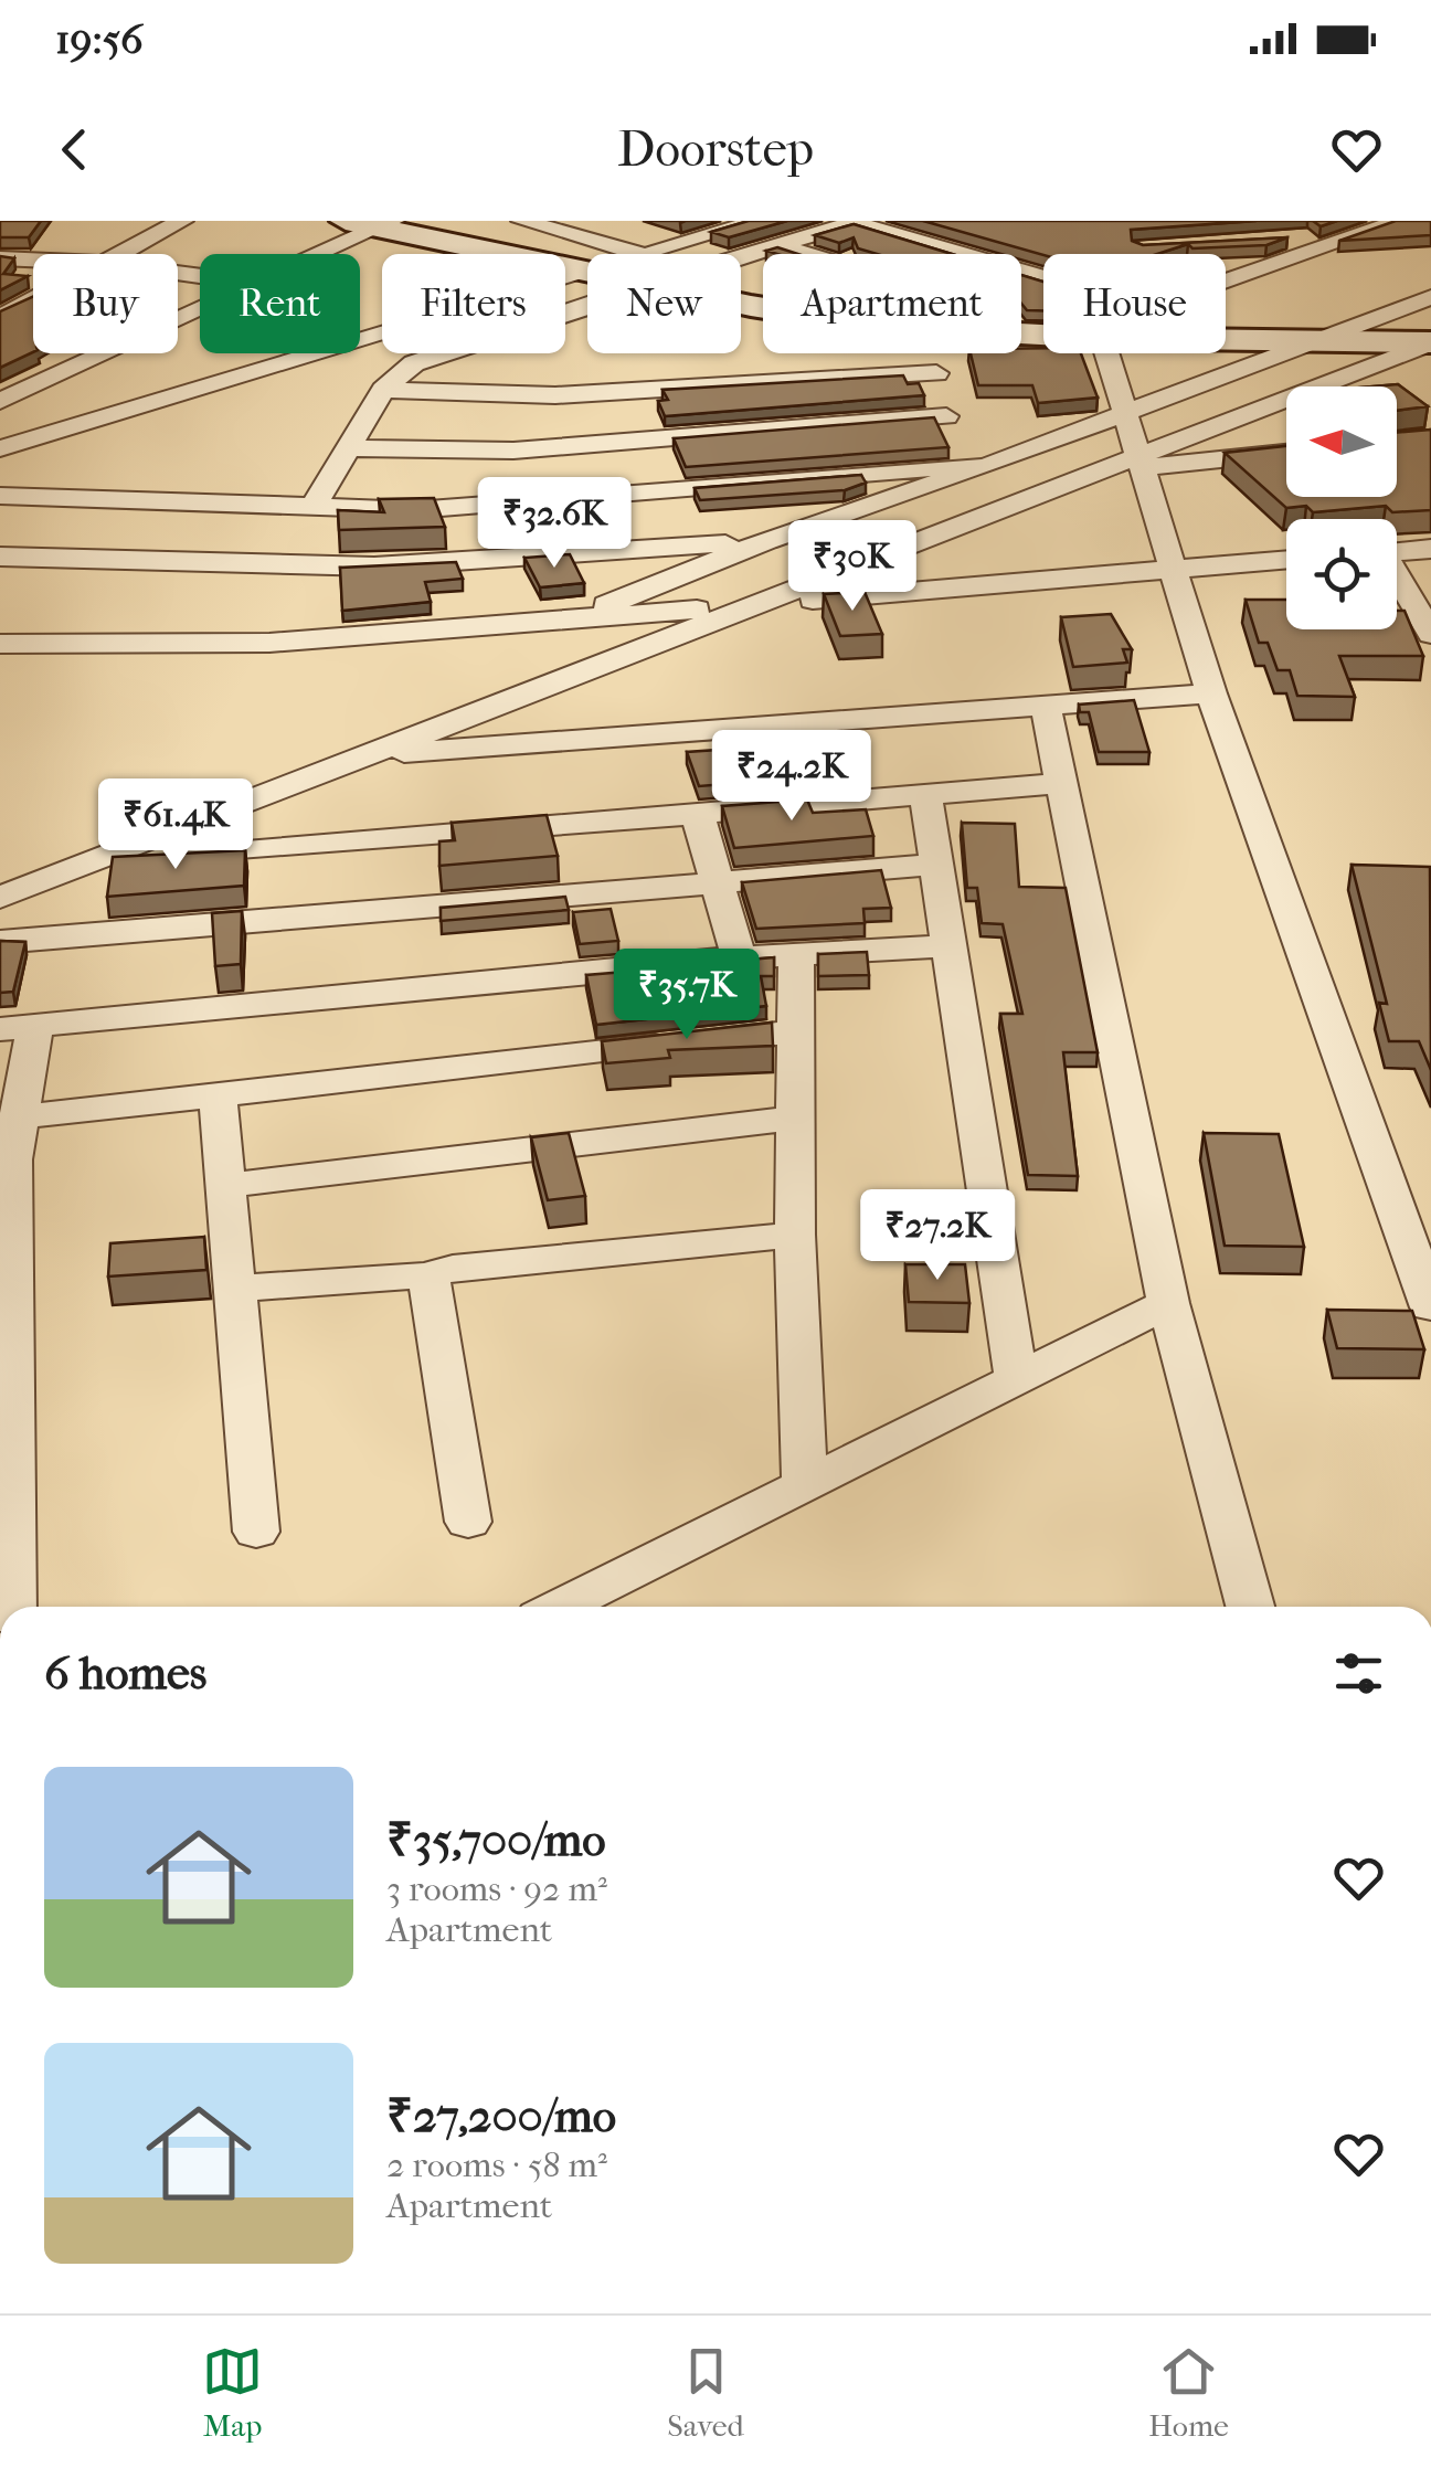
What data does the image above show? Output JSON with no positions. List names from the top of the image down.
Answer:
{
  "north": "left",
  "page": {
    "status": "19:56",
    "header": "Doorstep",
    "chip": [
      "Buy",
      "Rent",
      "Filters",
      "New",
      "Apartment",
      "House"
    ],
    "price": [
      "₹32.6K",
      "₹30K",
      "₹24.2K",
      "₹61.4K",
      "₹35.7K",
      "₹27.2K"
    ],
    "heading": "6 homes",
    "list": [
      {
        "name": "₹35,700/mo",
        "note": "3 rooms · 92 m² · Apartment"
      },
      {
        "name": "₹27,200/mo",
        "note": "2 rooms · 58 m² · Apartment"
      }
    ],
    "tabs": ["Map", "Saved", "Home"]
  }
}
